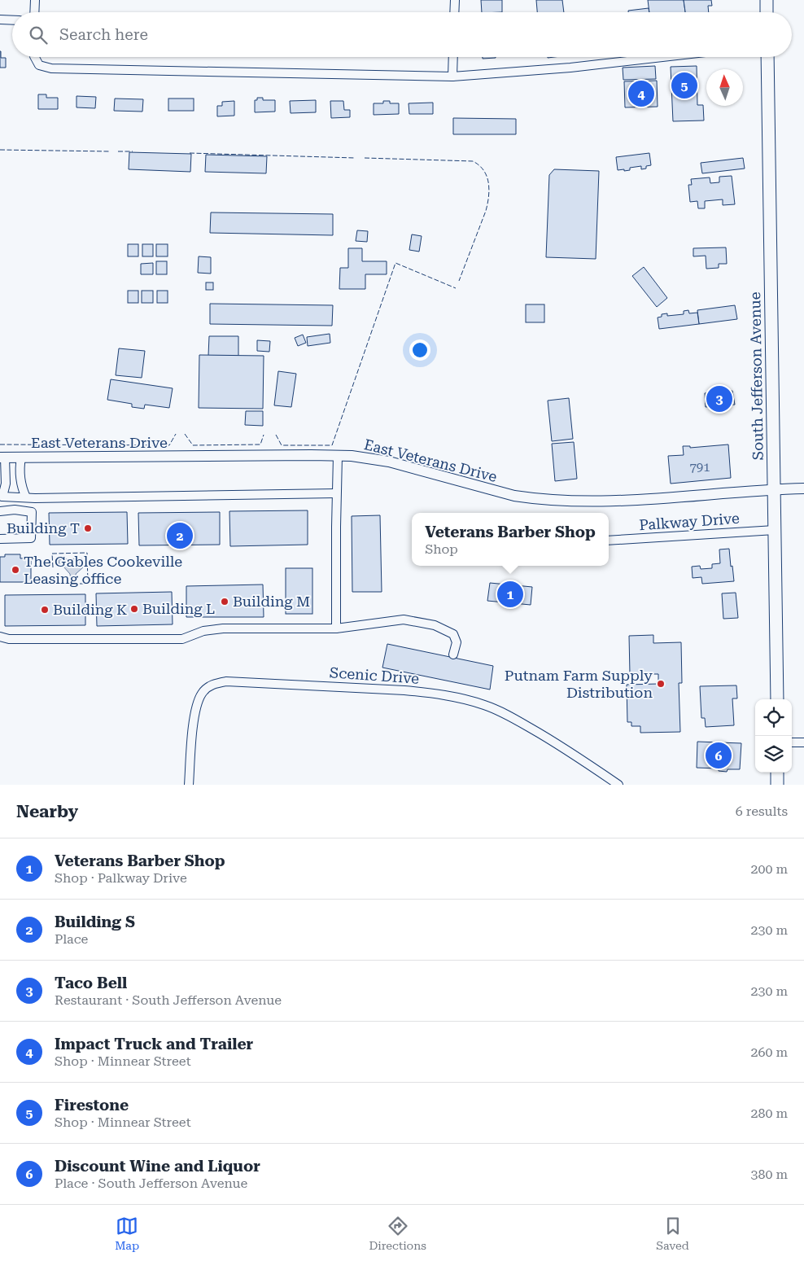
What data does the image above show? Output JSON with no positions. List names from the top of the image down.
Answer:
{
  "streets": {
    "main road": ["South Jefferson Avenue"],
    "street": ["East Veterans Drive", "Palkway Drive", "Scenic Drive"]
  },
  "crossings": [
    ["South Jefferson Avenue", "East Veterans Drive"],
    ["South Jefferson Avenue", "Palkway Drive"]
  ],
  "places": [
    "Building T",
    "The Gables Cookeville Leasing office",
    "Building M",
    "Building L",
    "Building K",
    "Putnam Farm Supply Distribution"
  ],
  "house_numbers": ["791"],
  "north": "top",
  "page": {
    "search": "Search here",
    "pins": [
      "5",
      "4",
      "3",
      "2",
      "1",
      "6"
    ],
    "popup": ["Veterans Barber Shop", "Shop"],
    "heading": ["Nearby", "6 results"],
    "list": [
      {
        "mark": "1",
        "name": "Veterans Barber Shop",
        "note": "Shop · Palkway Drive",
        "value": "200 m"
      },
      {
        "mark": "2",
        "name": "Building S",
        "note": "Place",
        "value": "230 m"
      },
      {
        "mark": "3",
        "name": "Taco Bell",
        "note": "Restaurant · South Jefferson Avenue",
        "value": "230 m"
      },
      {
        "mark": "4",
        "name": "Impact Truck and Trailer",
        "note": "Shop · Minnear Street",
        "value": "260 m"
      },
      {
        "mark": "5",
        "name": "Firestone",
        "note": "Shop · Minnear Street",
        "value": "280 m"
      },
      {
        "mark": "6",
        "name": "Discount Wine and Liquor",
        "note": "Place · South Jefferson Avenue",
        "value": "380 m"
      }
    ],
    "nav": ["Map", "Directions", "Saved"]
  }
}
